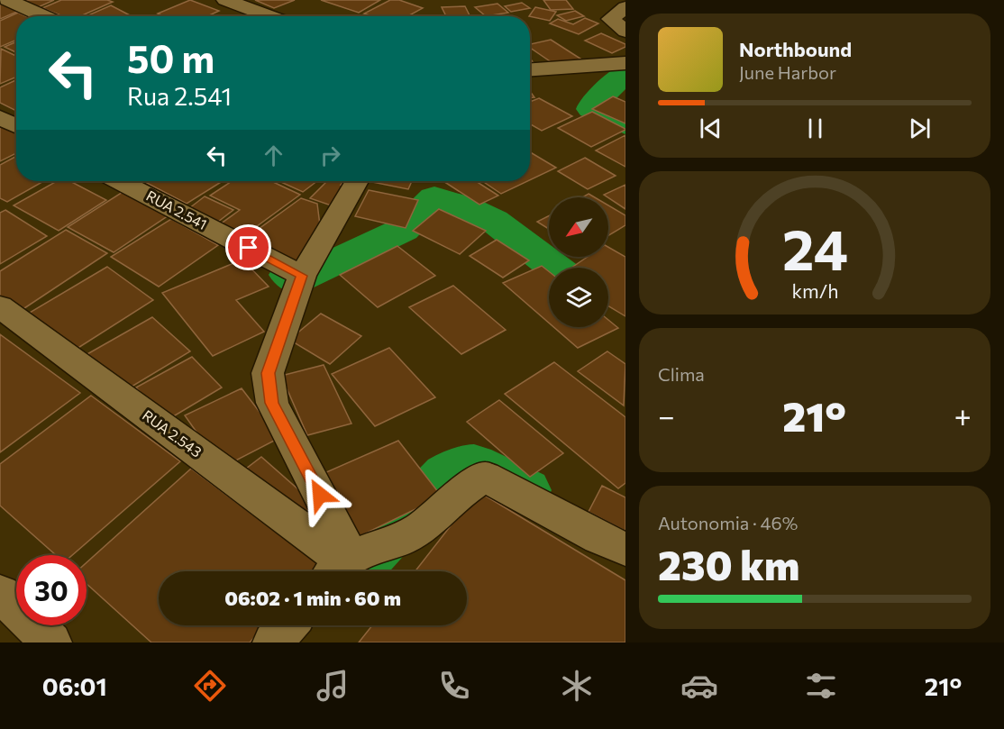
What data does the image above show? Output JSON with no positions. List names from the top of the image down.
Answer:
{
  "streets": {
    "street": ["RUA 2.541", "RUA 2.543"]
  },
  "north": "bottom left",
  "page": {
    "turn": ["50 m", "Rua 2.541"],
    "song": ["Northbound", "June Harbor"],
    "tile": [
      "Clima",
      ["Autonomia · 46%", "230 km"]
    ],
    "heat": ["−", "21°", "+"],
    "limit": "30",
    "trip": "06:02 · 1 min · 60 m",
    "tabs": ["06:01", "21°"],
    "gauge": ["24", "km/h"]
  }
}
